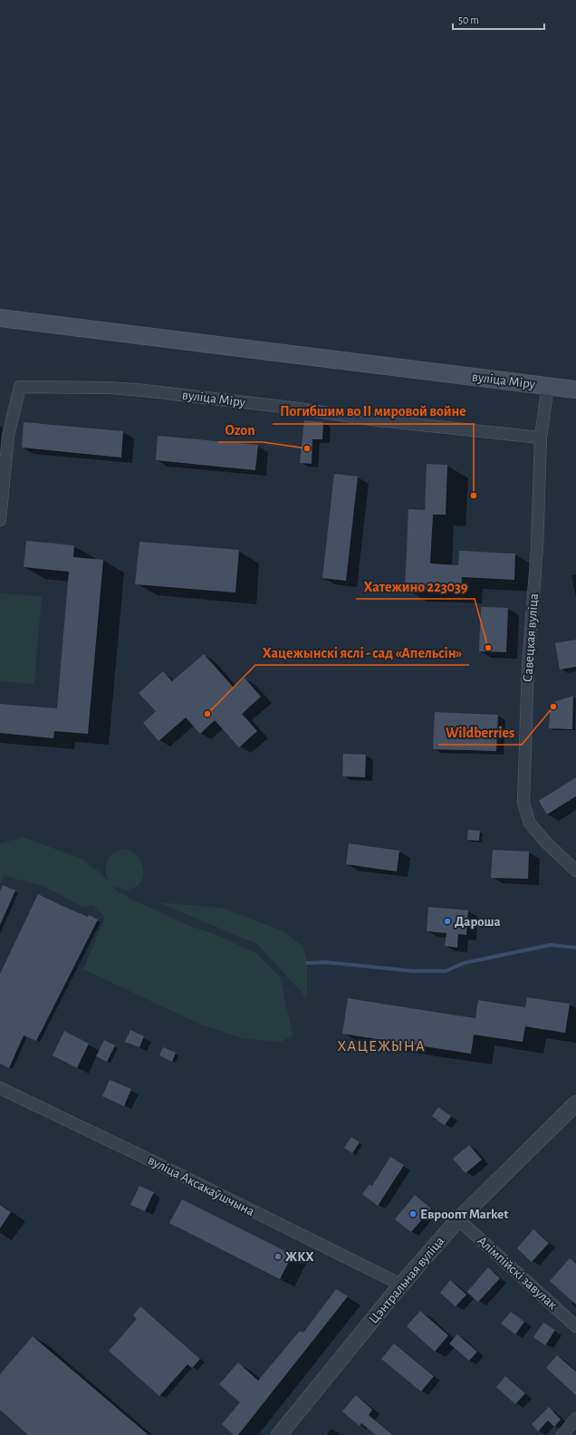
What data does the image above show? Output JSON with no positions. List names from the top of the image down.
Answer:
{
  "streets": {
    "main road": ["вуліца Міру"],
    "street": [
      "Савецкая вуліца",
      "вуліца Аксакаўшчына",
      "Алімпійскі завулак",
      "Цэнтральная вуліца"
    ]
  },
  "crossings": [
    ["вуліца Міру", "Савецкая вуліца"],
    ["вуліца Аксакаўшчына", "Цэнтральная вуліца"],
    ["Алімпійскі завулак", "Цэнтральная вуліца"]
  ],
  "districts": ["ХАЦЕЖЫНА"],
  "places": [
    "Ozon",
    "Погибшим во II мировой войне",
    "Хатежино 223039",
    "Wildberries",
    "Хацежынскі яслі - сад «Апельсін»",
    "Дароша",
    "Евроопт Market",
    "ЖКХ"
  ],
  "scale_bar": "50 m"
}
